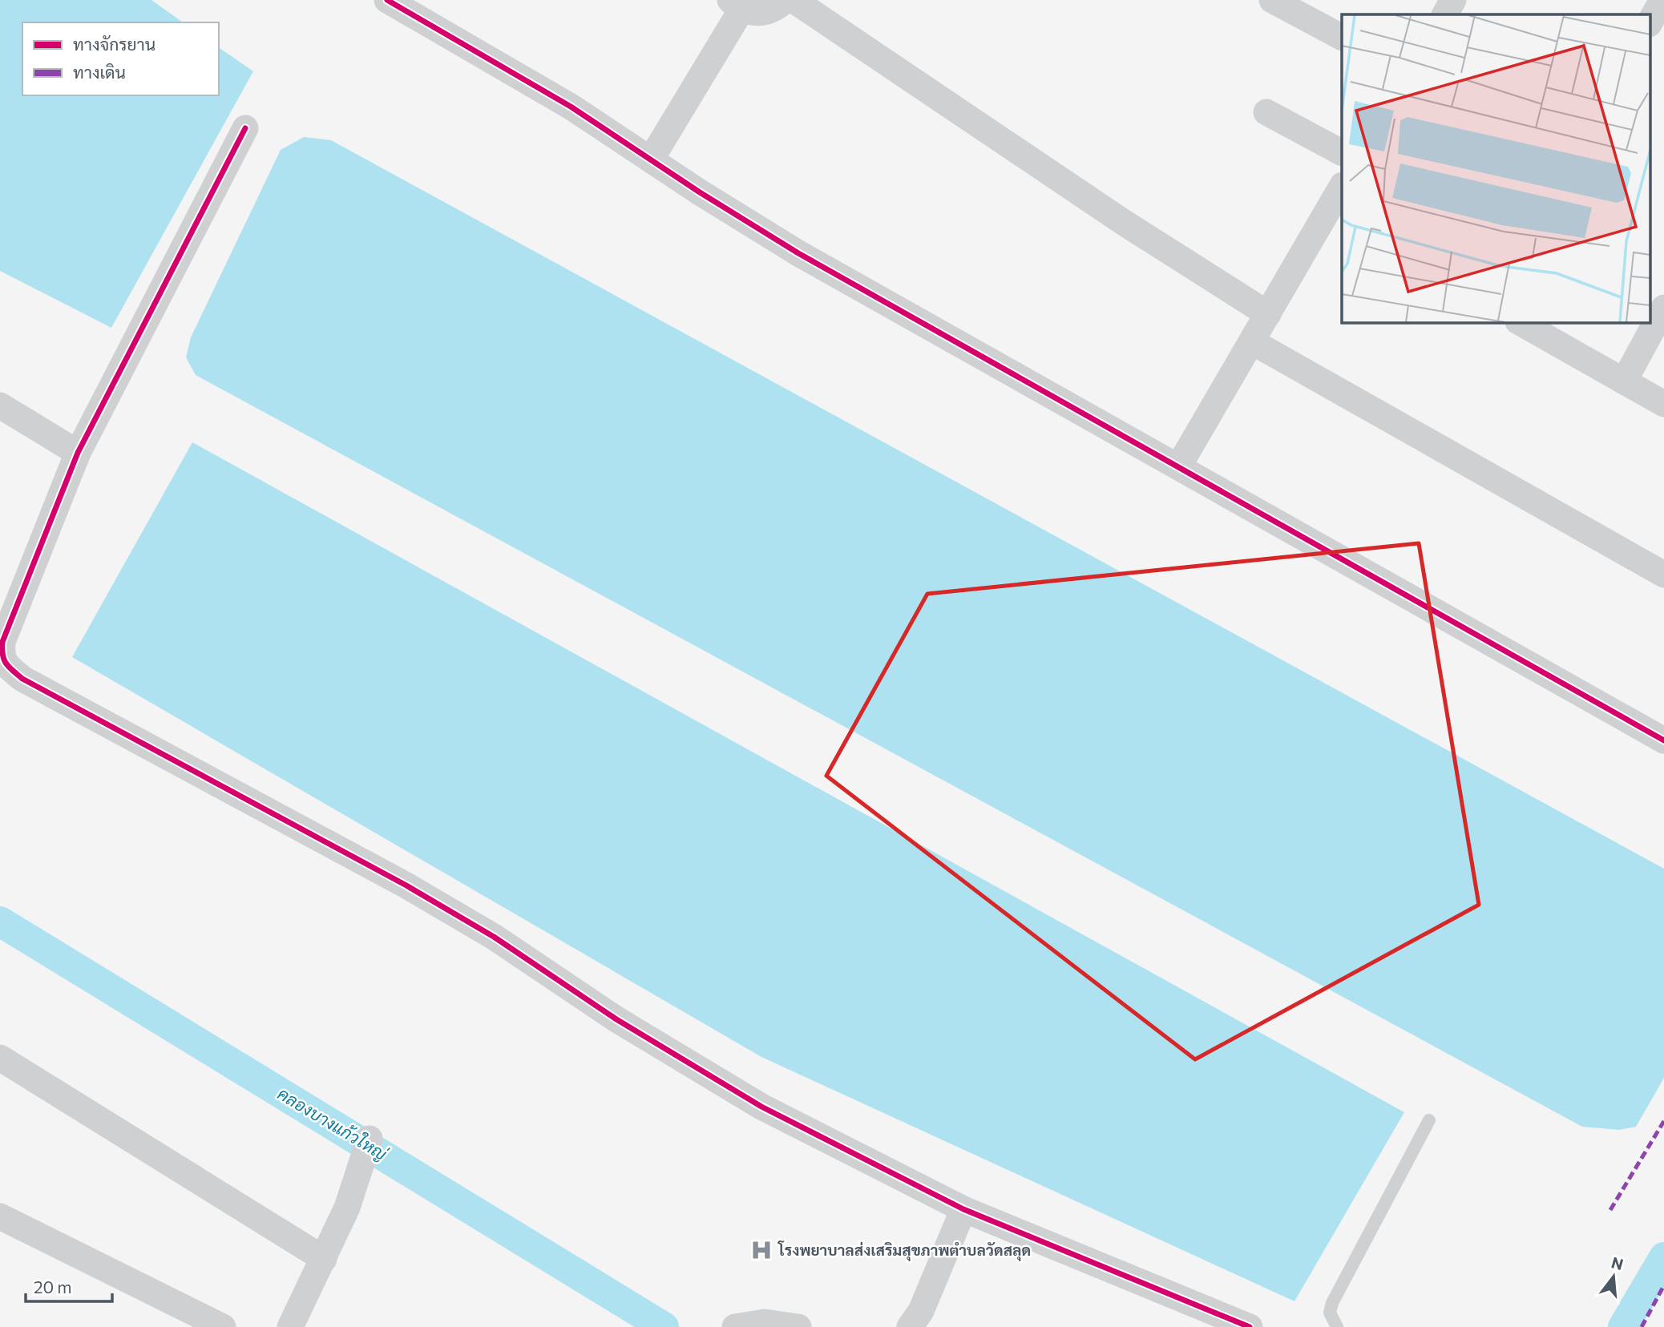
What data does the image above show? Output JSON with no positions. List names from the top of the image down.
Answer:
{
  "water": ["คลองบางแก้วใหญ่"],
  "places": {
    "hospital": ["โรงพยาบาลส่งเสริมสุขภาพตำบลวัดสลุด"]
  },
  "legend": ["ทางจักรยาน", "ทางเดิน"],
  "scale_bar": "20 m",
  "north": "top"
}
